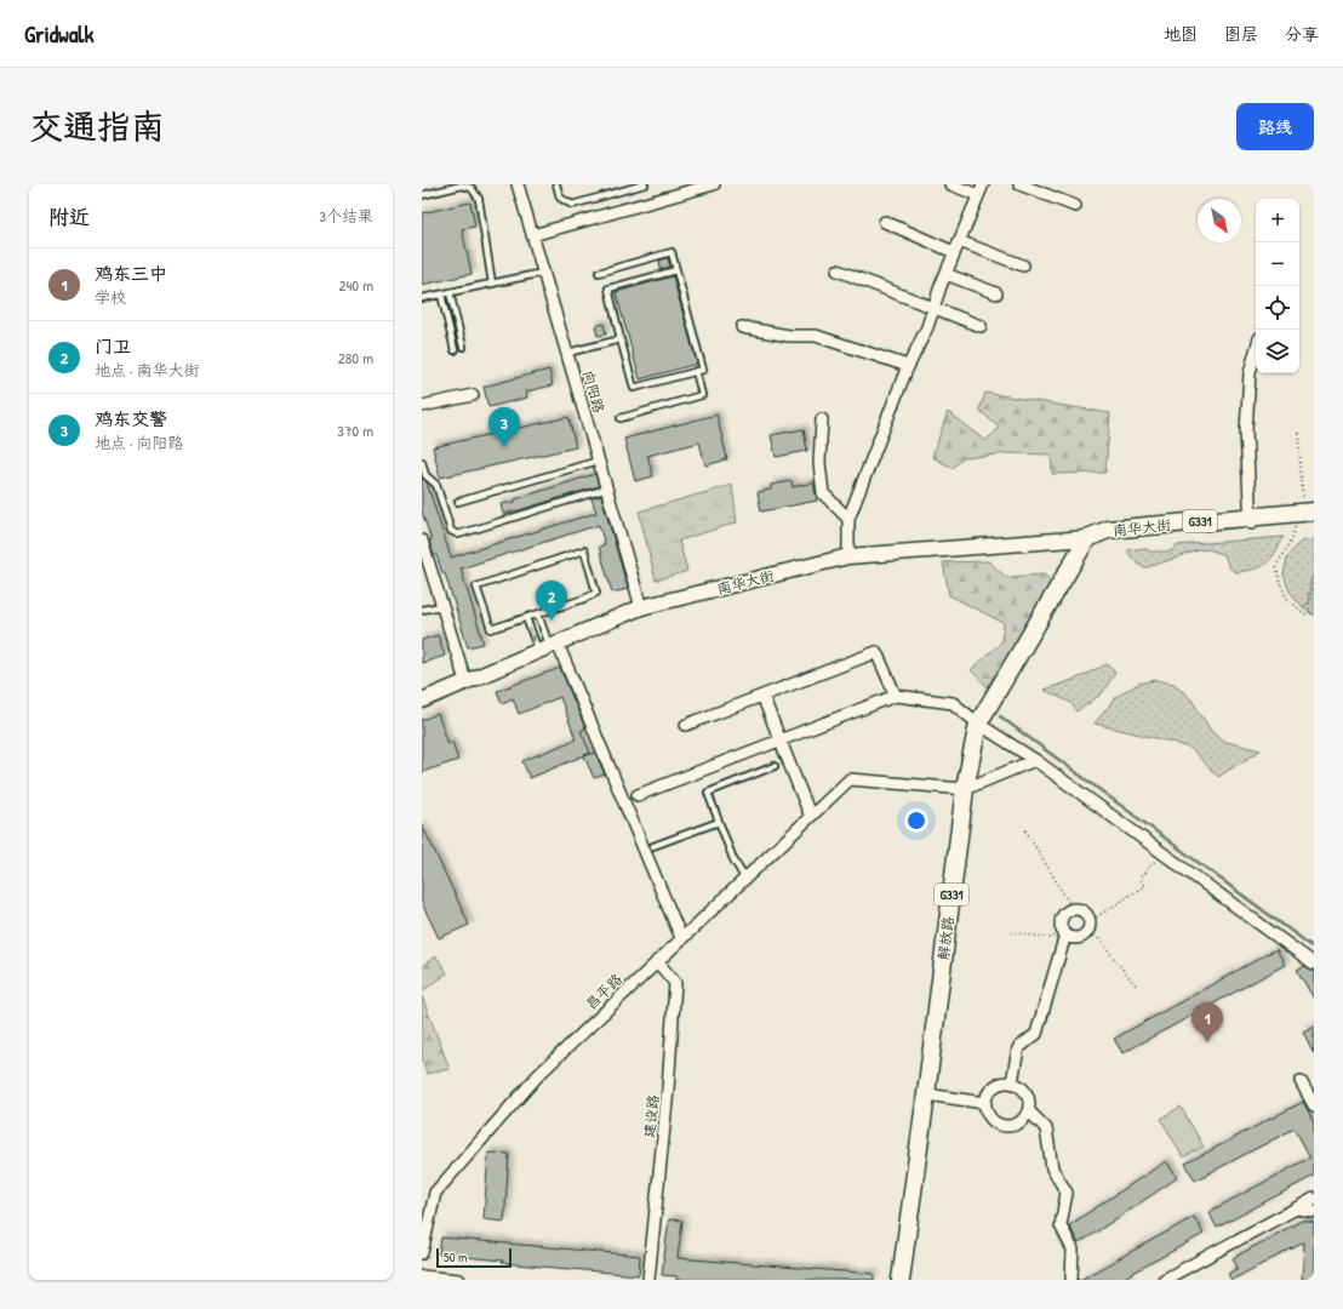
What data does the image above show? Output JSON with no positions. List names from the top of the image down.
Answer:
{
  "streets": {
    "highway": ["G331", "南华大街", "解放路"],
    "street": ["向阳路", "昌平路", "建设路"]
  },
  "crossings": [
    ["向阳路", "南华大街"],
    ["南华大街", "解放路"],
    ["解放路", "昌平路"],
    ["昌平路", "建设路"]
  ],
  "scale_bar": "50 m",
  "north": "bottom right",
  "page": {
    "header": "Gridwalk",
    "nav": ["地图", "图层", "分享"],
    "title": "交通指南",
    "buttons": "路线",
    "heading": ["附近", "3个结果"],
    "map_buttons": ["+", "−"],
    "list": [
      {
        "mark": "1",
        "name": "鸡东三中",
        "note": "学校",
        "value": "240 m"
      },
      {
        "mark": "2",
        "name": "门卫",
        "note": "地点 · 南华大街",
        "value": "280 m"
      },
      {
        "mark": "3",
        "name": "鸡东交警",
        "note": "地点 · 向阳路",
        "value": "370 m"
      }
    ],
    "pins": ["3", "2", "1"],
    "scale": "50 m"
  }
}
